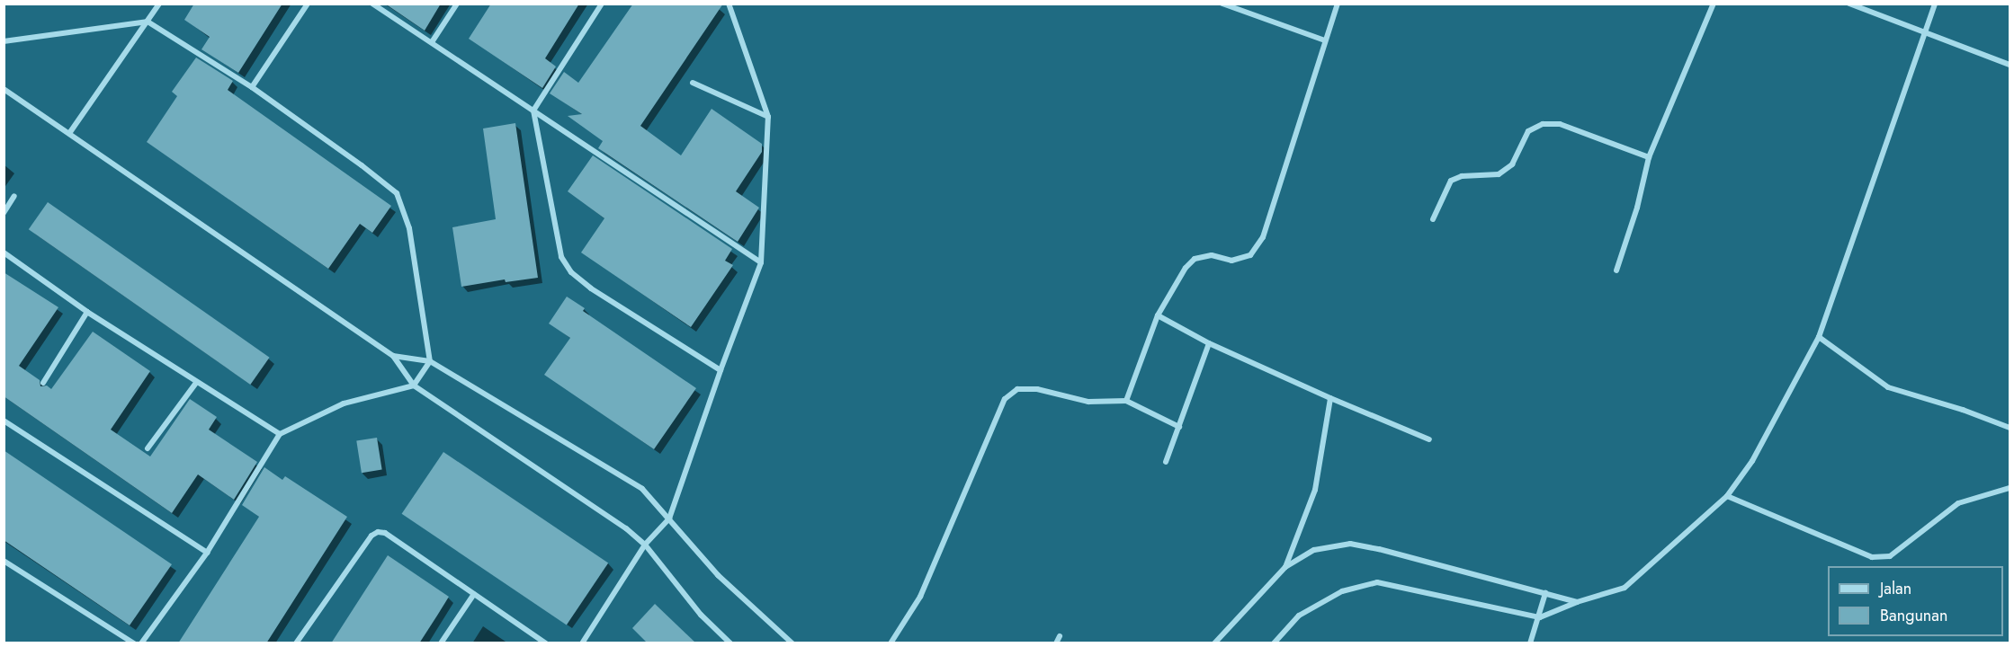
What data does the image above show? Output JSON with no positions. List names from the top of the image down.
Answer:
{
  "legend": ["Jalan", "Bangunan"]
}
